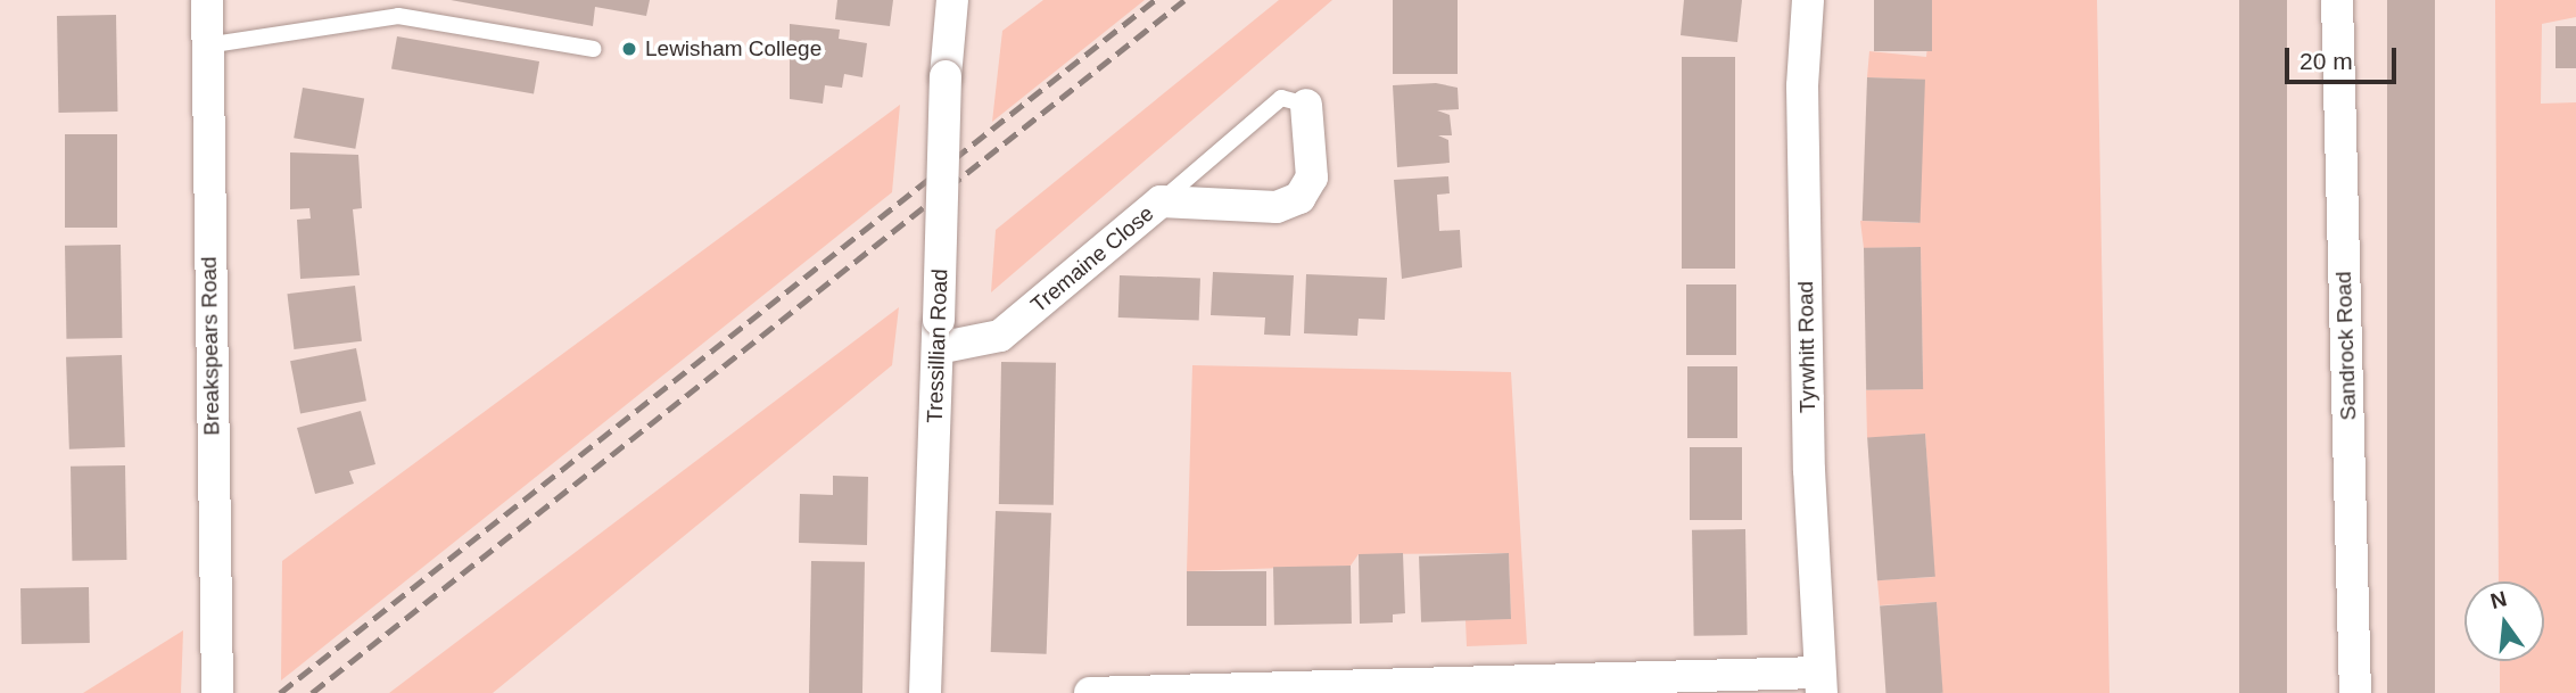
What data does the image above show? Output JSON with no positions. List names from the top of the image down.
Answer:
{
  "streets": {
    "street": [
      "Tremaine Close",
      "Breakspears Road",
      "Tressillian Road",
      "Sandrock Road",
      "Tyrwhitt Road"
    ]
  },
  "crossings": [
    ["Tremaine Close", "Tressillian Road"]
  ],
  "places": ["Lewisham College"],
  "scale_bar": "20 m",
  "north": "top"
}
